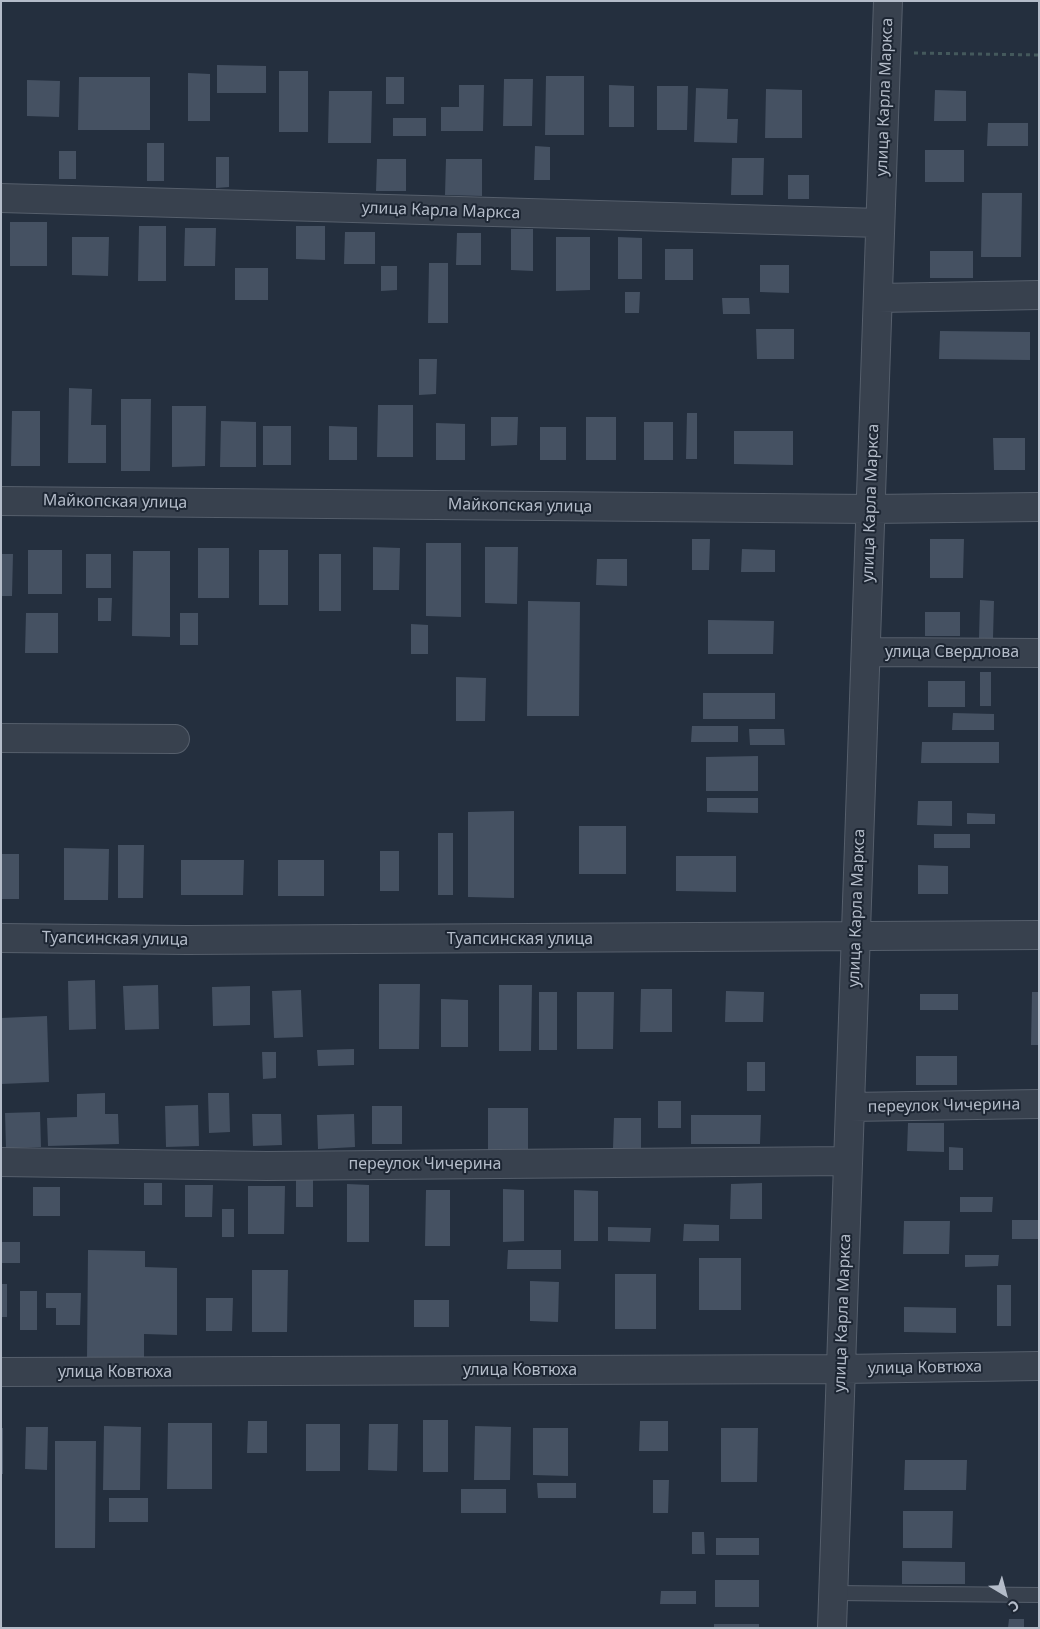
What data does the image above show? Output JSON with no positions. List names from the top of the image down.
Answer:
{
  "streets": {
    "street": [
      "улица Карла Маркса",
      "Майкопская улица",
      "улица Свердлова",
      "Туапсинская улица",
      "переулок Чичерина",
      "улица Ковтюха"
    ]
  },
  "crossings": [
    ["улица Карла Маркса", "Майкопская улица"],
    ["улица Карла Маркса", "улица Свердлова"],
    ["улица Карла Маркса", "Туапсинская улица"],
    ["улица Карла Маркса", "переулок Чичерина"],
    ["улица Карла Маркса", "улица Ковтюха"]
  ],
  "north": "bottom right"
}
